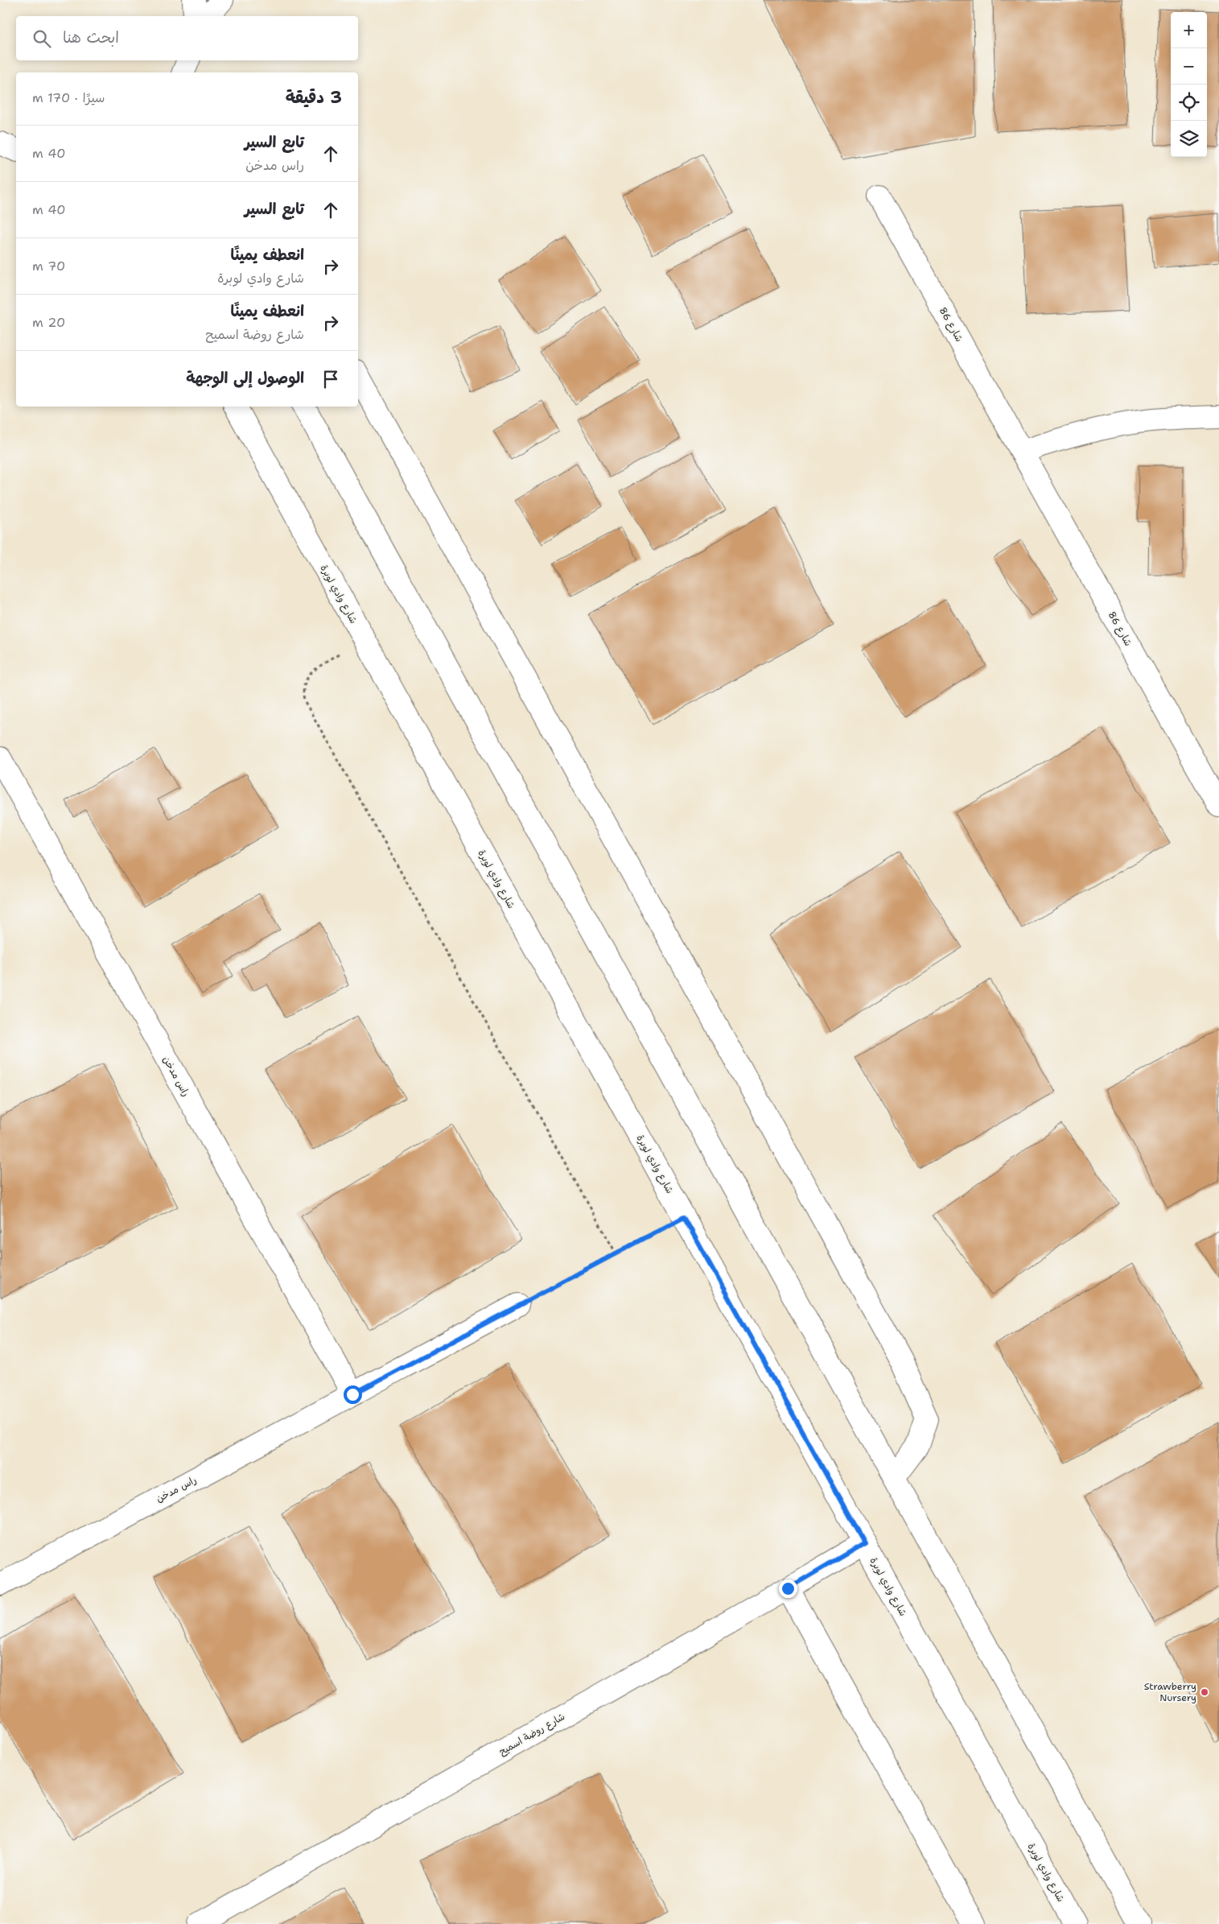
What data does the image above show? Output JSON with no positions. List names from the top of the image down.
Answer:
{
  "streets": {
    "street": [
      "شارع 86",
      "شارع وادي لوبرة",
      "راس مدخن",
      "شارع روضة اسميح"
    ]
  },
  "crossings": [
    ["شارع وادي لوبرة", "شارع روضة اسميح"]
  ],
  "places": ["Strawberry Nursery"],
  "page": {
    "map_buttons": ["+", "−"],
    "search": "ابحث هنا",
    "heading": ["3 دقيقة", "سيرًا · 170 m"],
    "list": [
      ["تابع السير", "راس مدخن", "40 m"],
      ["تابع السير", "40 m"],
      ["انعطف يمينًا", "شارع وادي لوبرة", "70 m"],
      ["انعطف يمينًا", "شارع روضة اسميح", "20 m"],
      "الوصول إلى الوجهة"
    ]
  }
}
